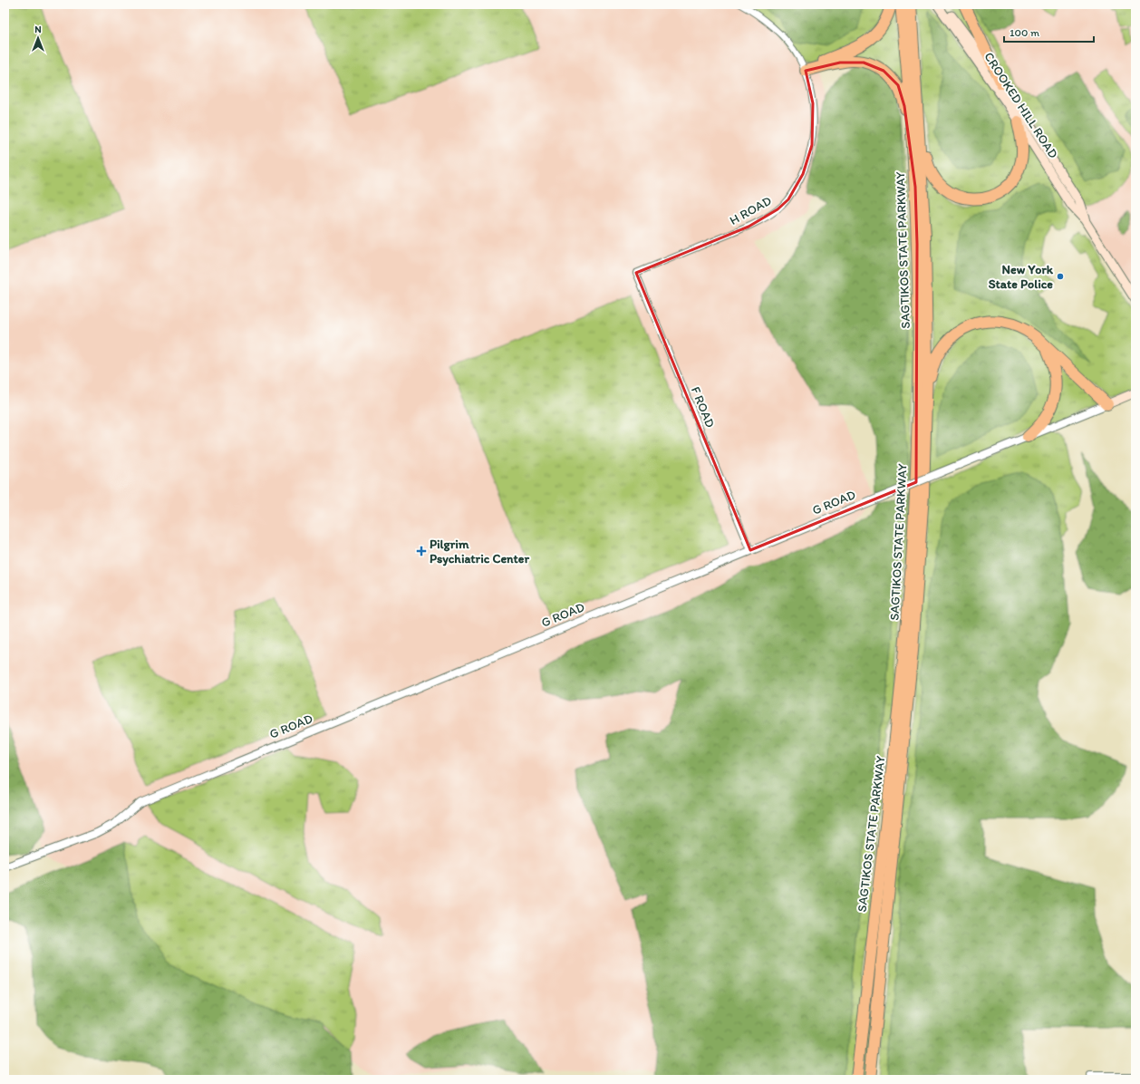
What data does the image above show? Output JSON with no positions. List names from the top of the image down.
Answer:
{
  "streets": {
    "highway": ["SAGTIKOS STATE PARKWAY"],
    "main road": ["CROOKED HILL ROAD", "G ROAD"],
    "street": ["H ROAD", "F ROAD"]
  },
  "crossings": [
    ["H ROAD", "F ROAD"],
    ["F ROAD", "G ROAD"]
  ],
  "places": {
    "other": ["New York State Police"],
    "health": ["Pilgrim Psychiatric Center"]
  },
  "scale_bar": "100 m",
  "north": "top"
}
